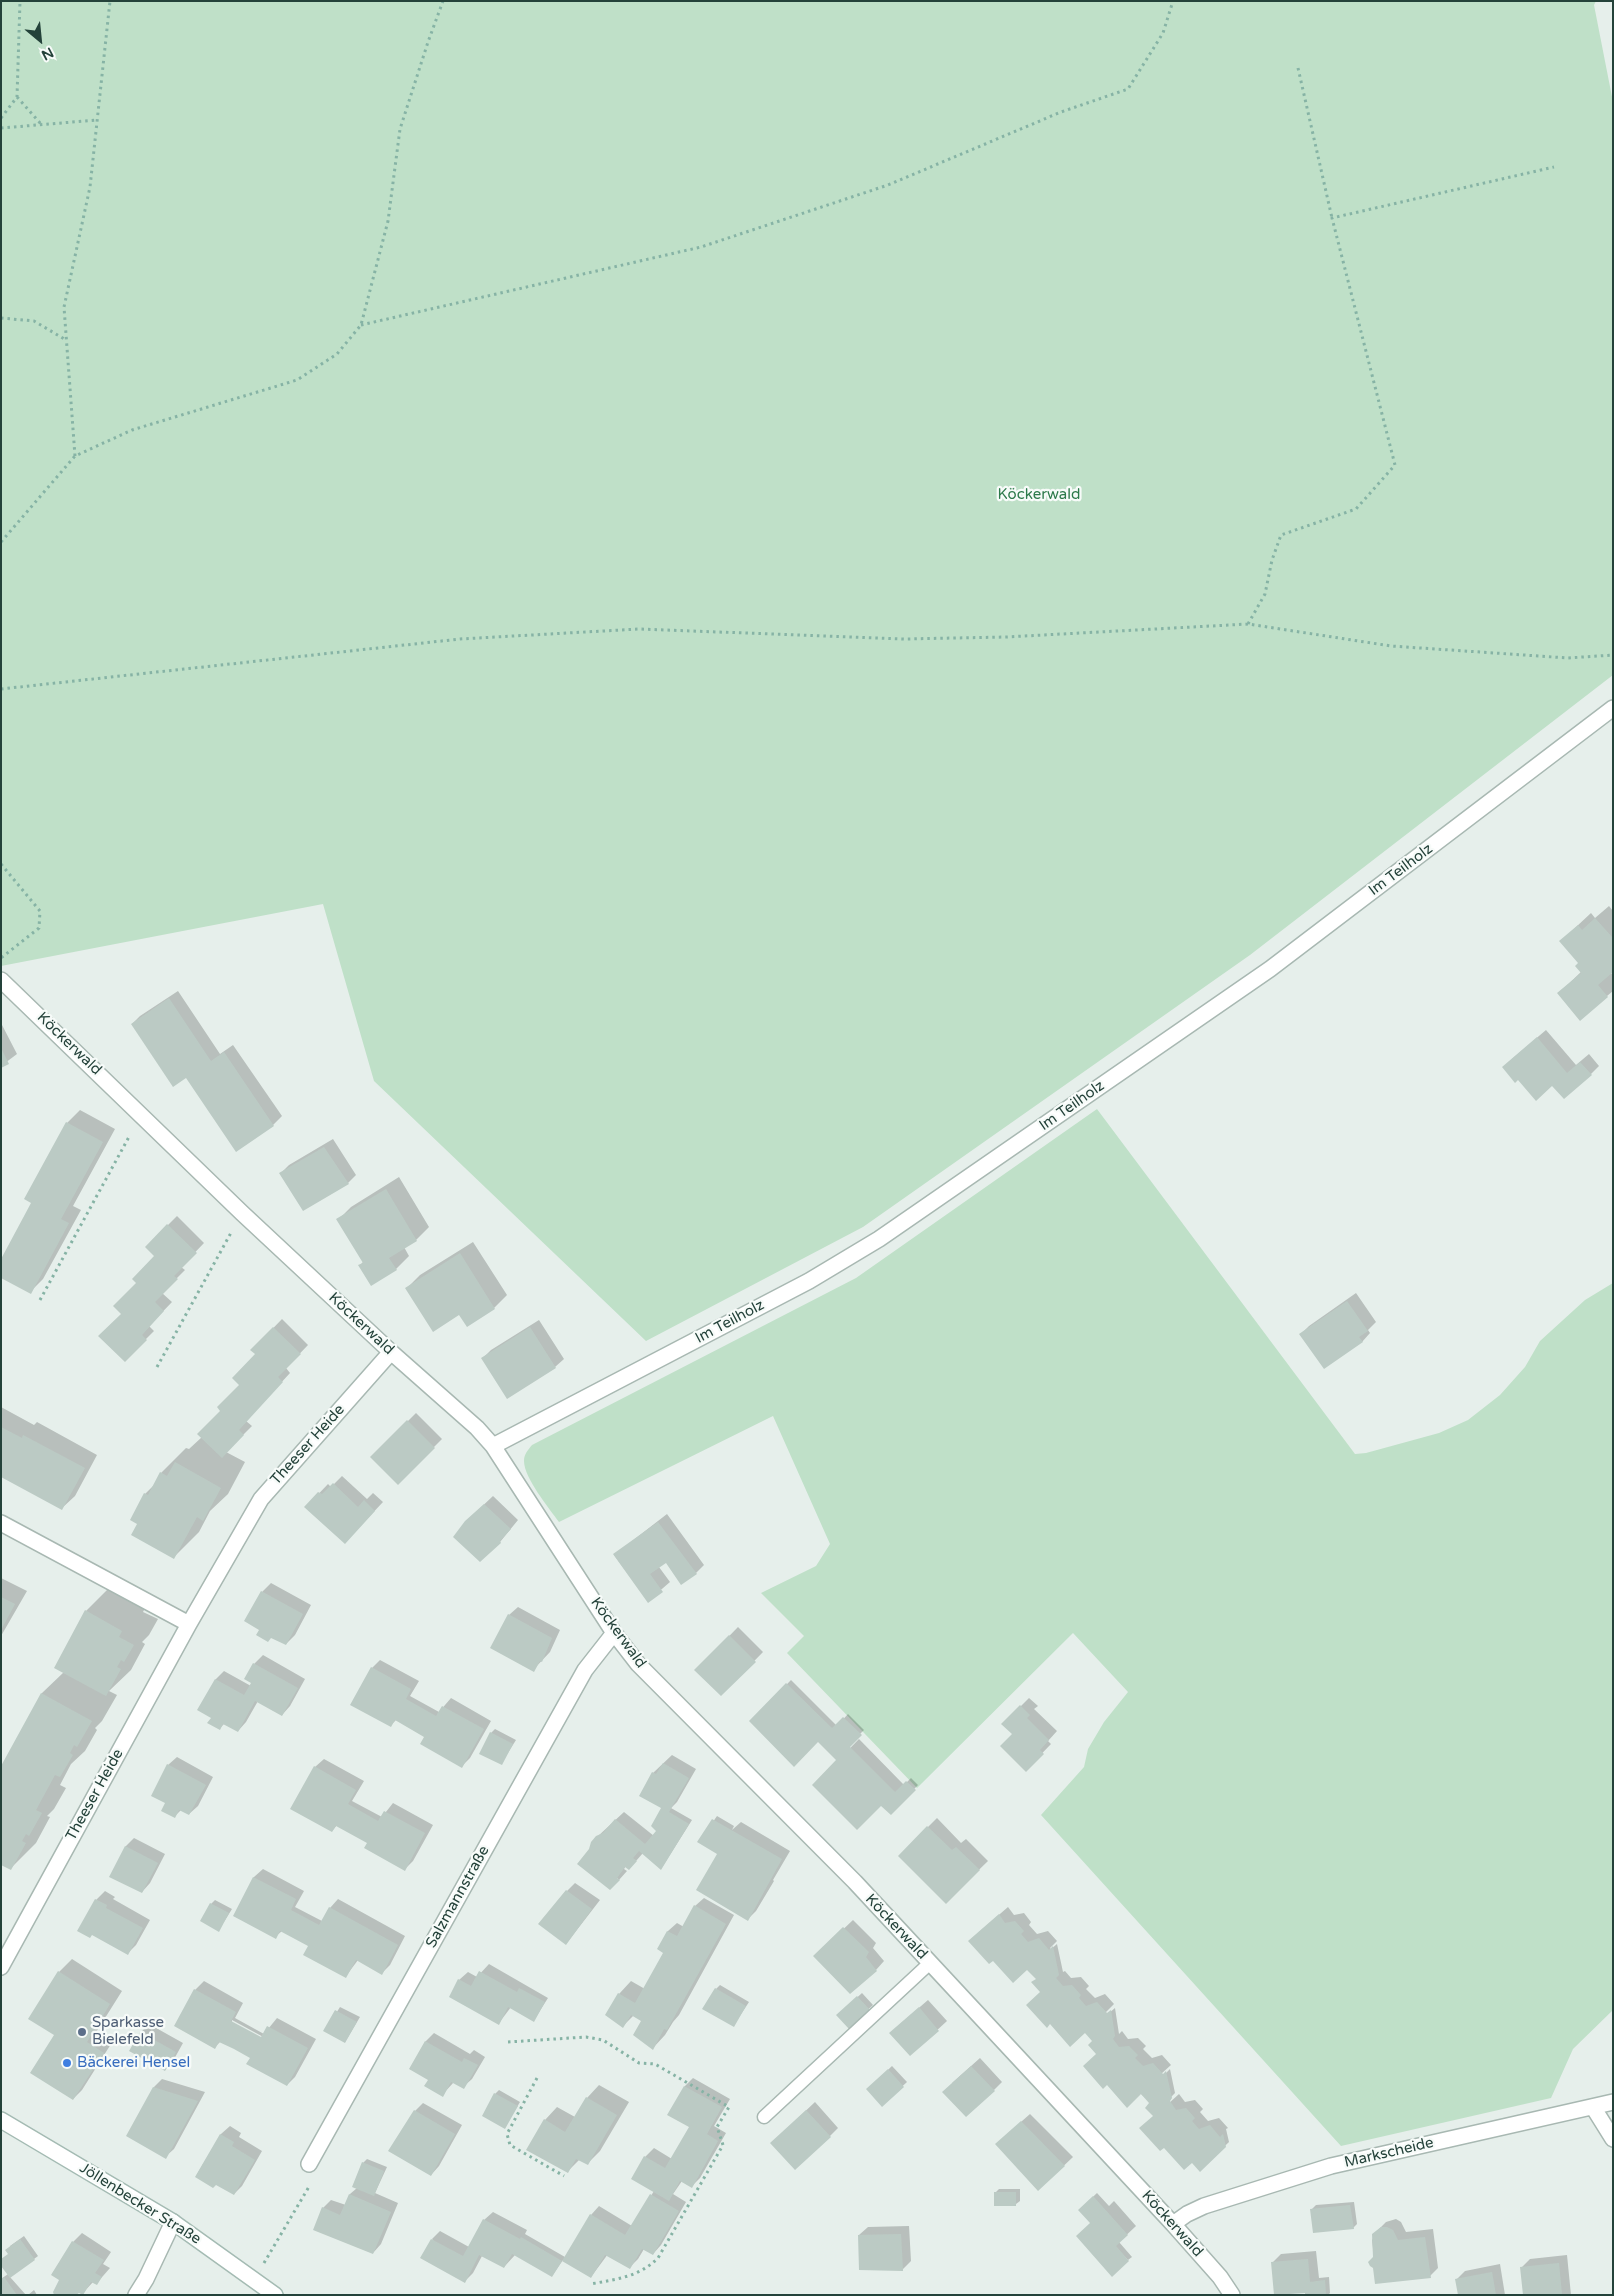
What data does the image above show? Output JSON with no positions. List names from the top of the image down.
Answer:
{
  "streets": {
    "street": [
      "Im Teilholz",
      "Köckerwald",
      "Theeser Heide",
      "Salzmannstraße",
      "Markscheide",
      "Jöllenbecker Straße"
    ]
  },
  "crossings": [
    ["Im Teilholz", "Köckerwald"],
    ["Köckerwald", "Theeser Heide"],
    ["Köckerwald", "Salzmannstraße"],
    ["Köckerwald", "Markscheide"]
  ],
  "parks": ["Köckerwald"],
  "places": ["Sparkasse Bielefeld", "Bäckerei Hensel"],
  "north": "bottom right"
}
